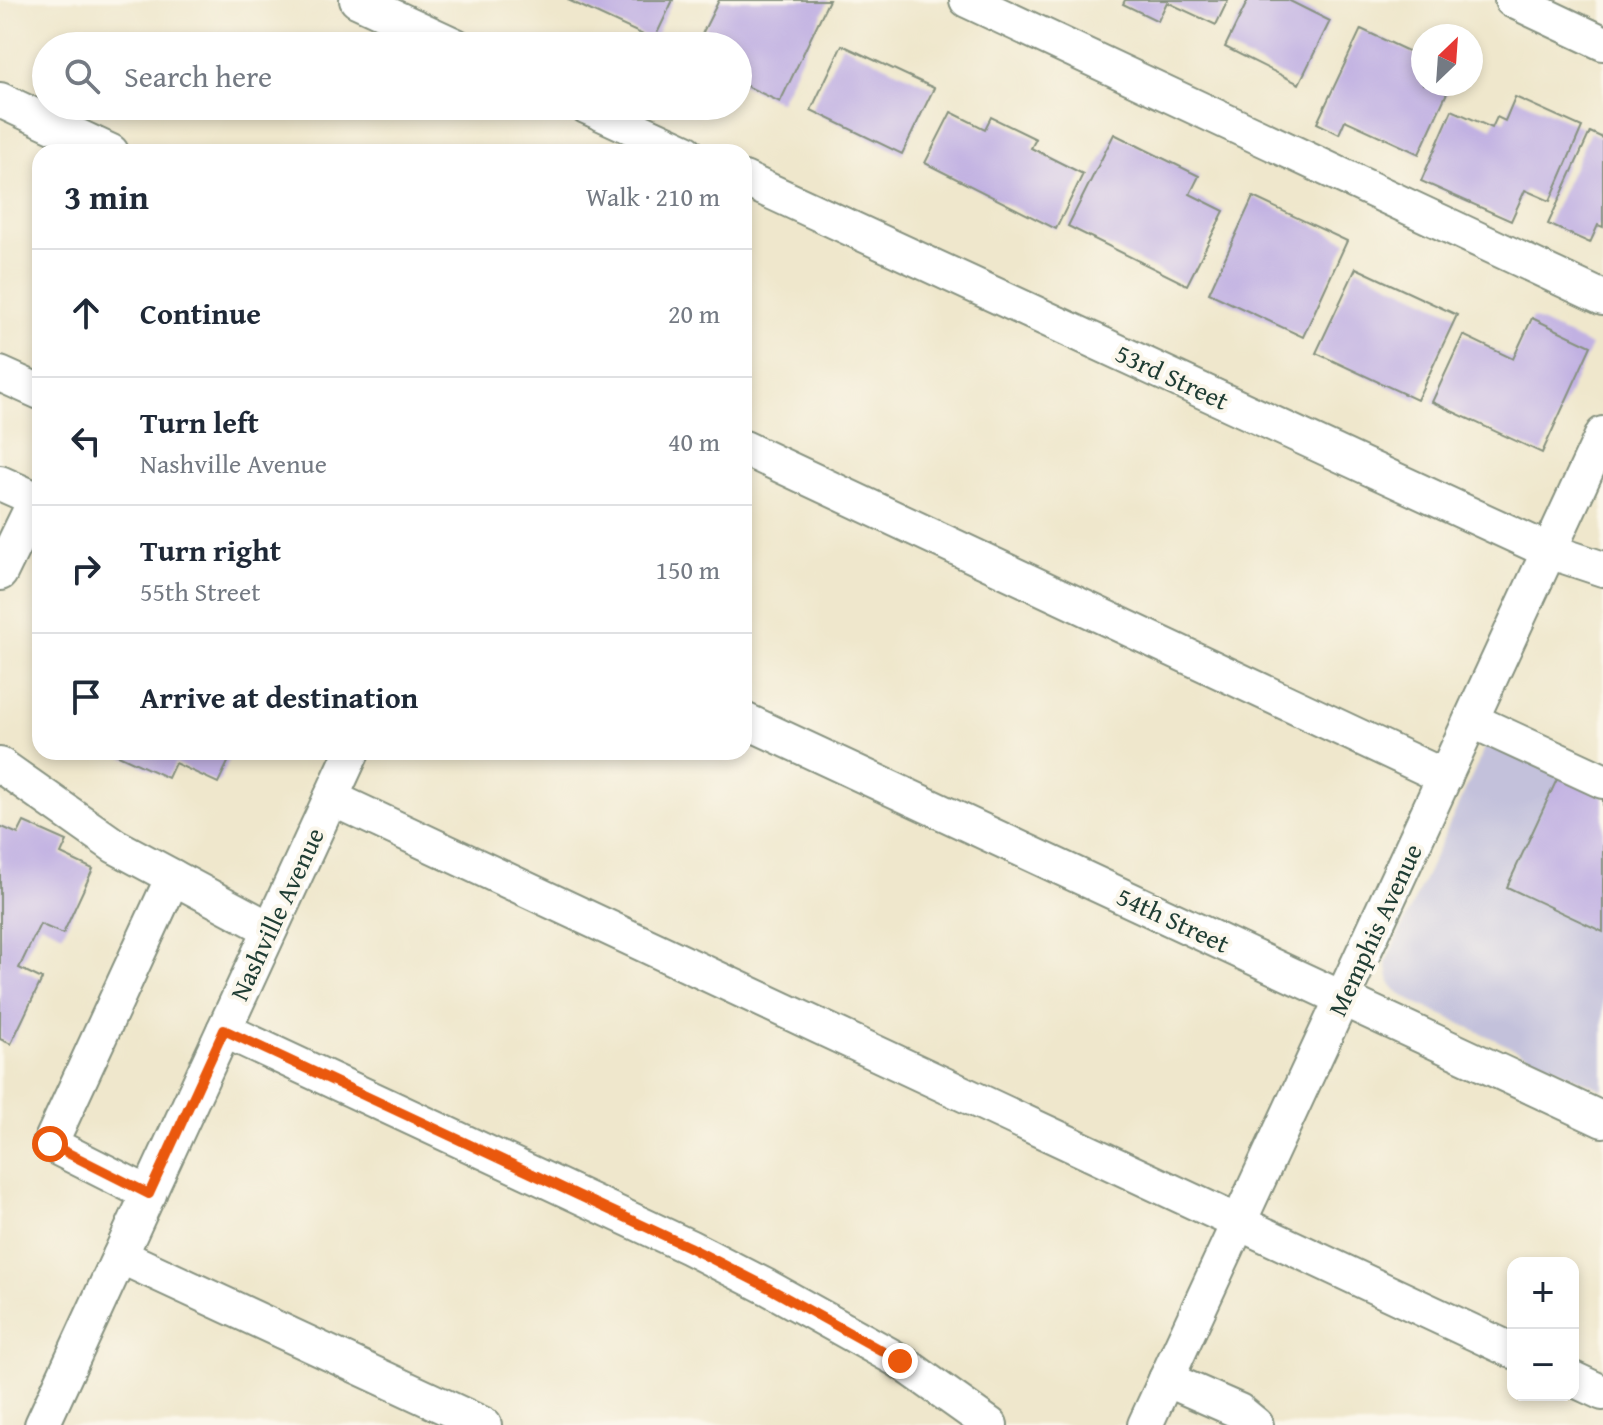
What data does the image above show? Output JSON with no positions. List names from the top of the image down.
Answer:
{
  "streets": {
    "street": [
      "53rd Street",
      "Nashville Avenue",
      "54th Street",
      "Memphis Avenue"
    ]
  },
  "crossings": [
    ["53rd Street", "Memphis Avenue"],
    ["54th Street", "Memphis Avenue"]
  ],
  "north": "top right",
  "page": {
    "search": "Search here",
    "heading": ["3 min", "Walk · 210 m"],
    "list": [
      ["Continue", "20 m"],
      ["Turn left", "Nashville Avenue", "40 m"],
      ["Turn right", "55th Street", "150 m"],
      "Arrive at destination"
    ],
    "map_buttons": ["+", "−"]
  }
}
